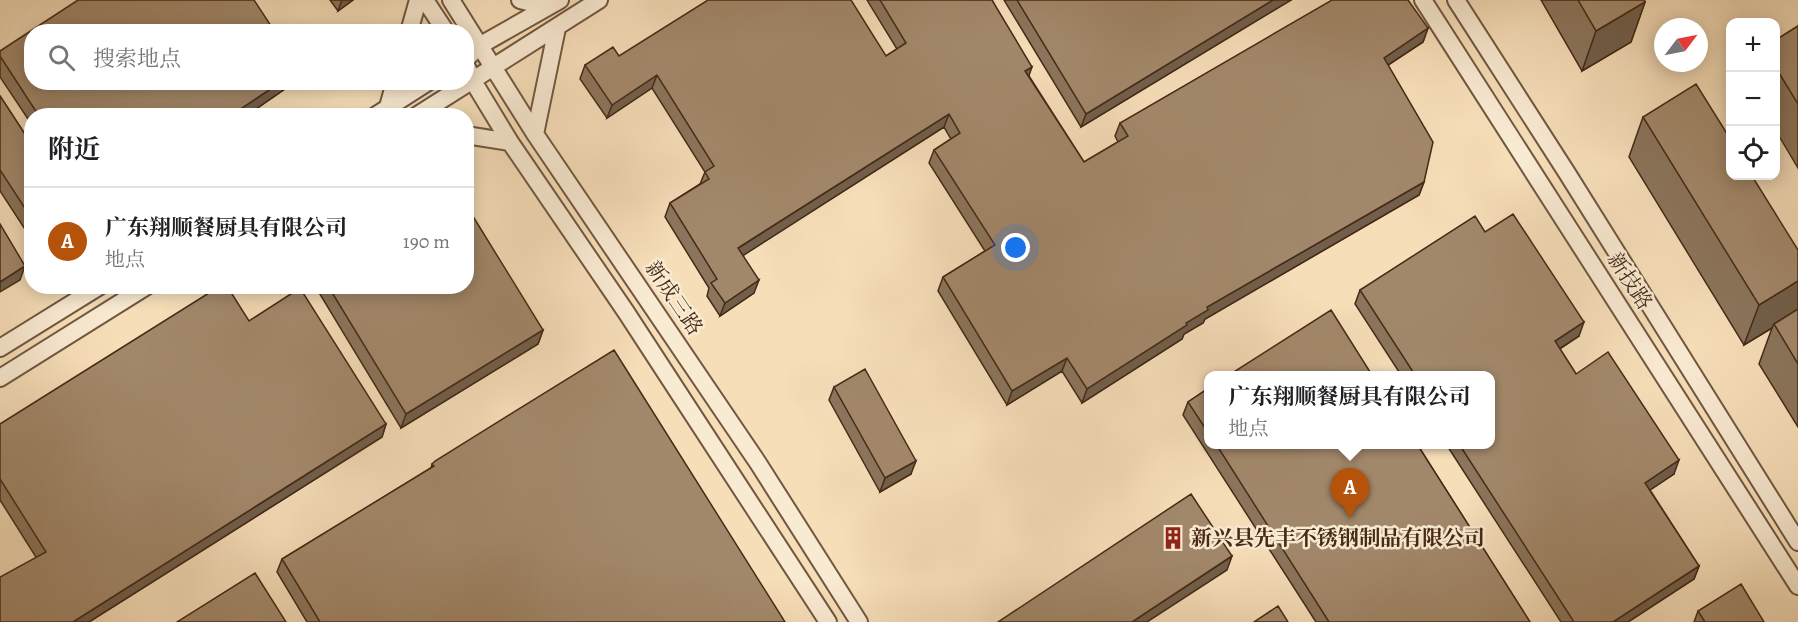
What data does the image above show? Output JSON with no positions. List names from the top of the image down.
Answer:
{
  "streets": {
    "street": ["新技路", "新成三路"]
  },
  "places": {
    "building": ["新兴县先丰不锈钢制品有限公司"]
  },
  "north": "top right",
  "page": {
    "map_buttons": ["+", "−"],
    "search": "搜索地点",
    "heading": "附近",
    "list": [
      {
        "mark": "A",
        "name": "广东翔顺餐厨具有限公司",
        "note": "地点",
        "value": "190 m"
      }
    ],
    "popup": ["广东翔顺餐厨具有限公司", "地点"],
    "pins": "A"
  }
}
